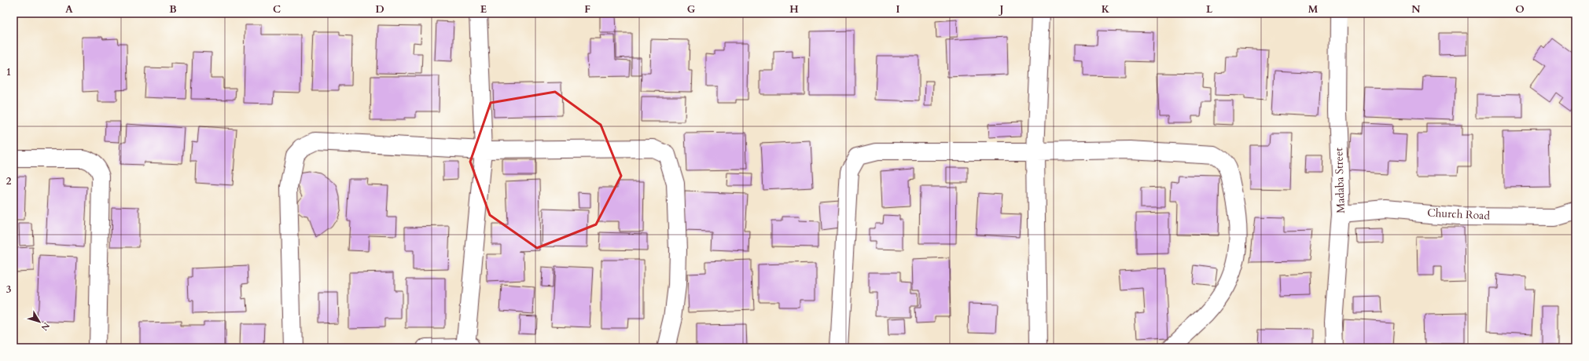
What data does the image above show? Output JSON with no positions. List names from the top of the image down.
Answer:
{
  "streets": {
    "street": ["Madaba Street", "Church Road"]
  },
  "crossings": [
    ["Madaba Street", "Church Road"]
  ],
  "north": "bottom right",
  "grid": {
    "columns": [
      "A",
      "B",
      "C",
      "D",
      "E",
      "F",
      "G",
      "H",
      "I",
      "J",
      "K",
      "L",
      "M",
      "N",
      "O"
    ],
    "rows": ["1", "2", "3"]
  }
}
